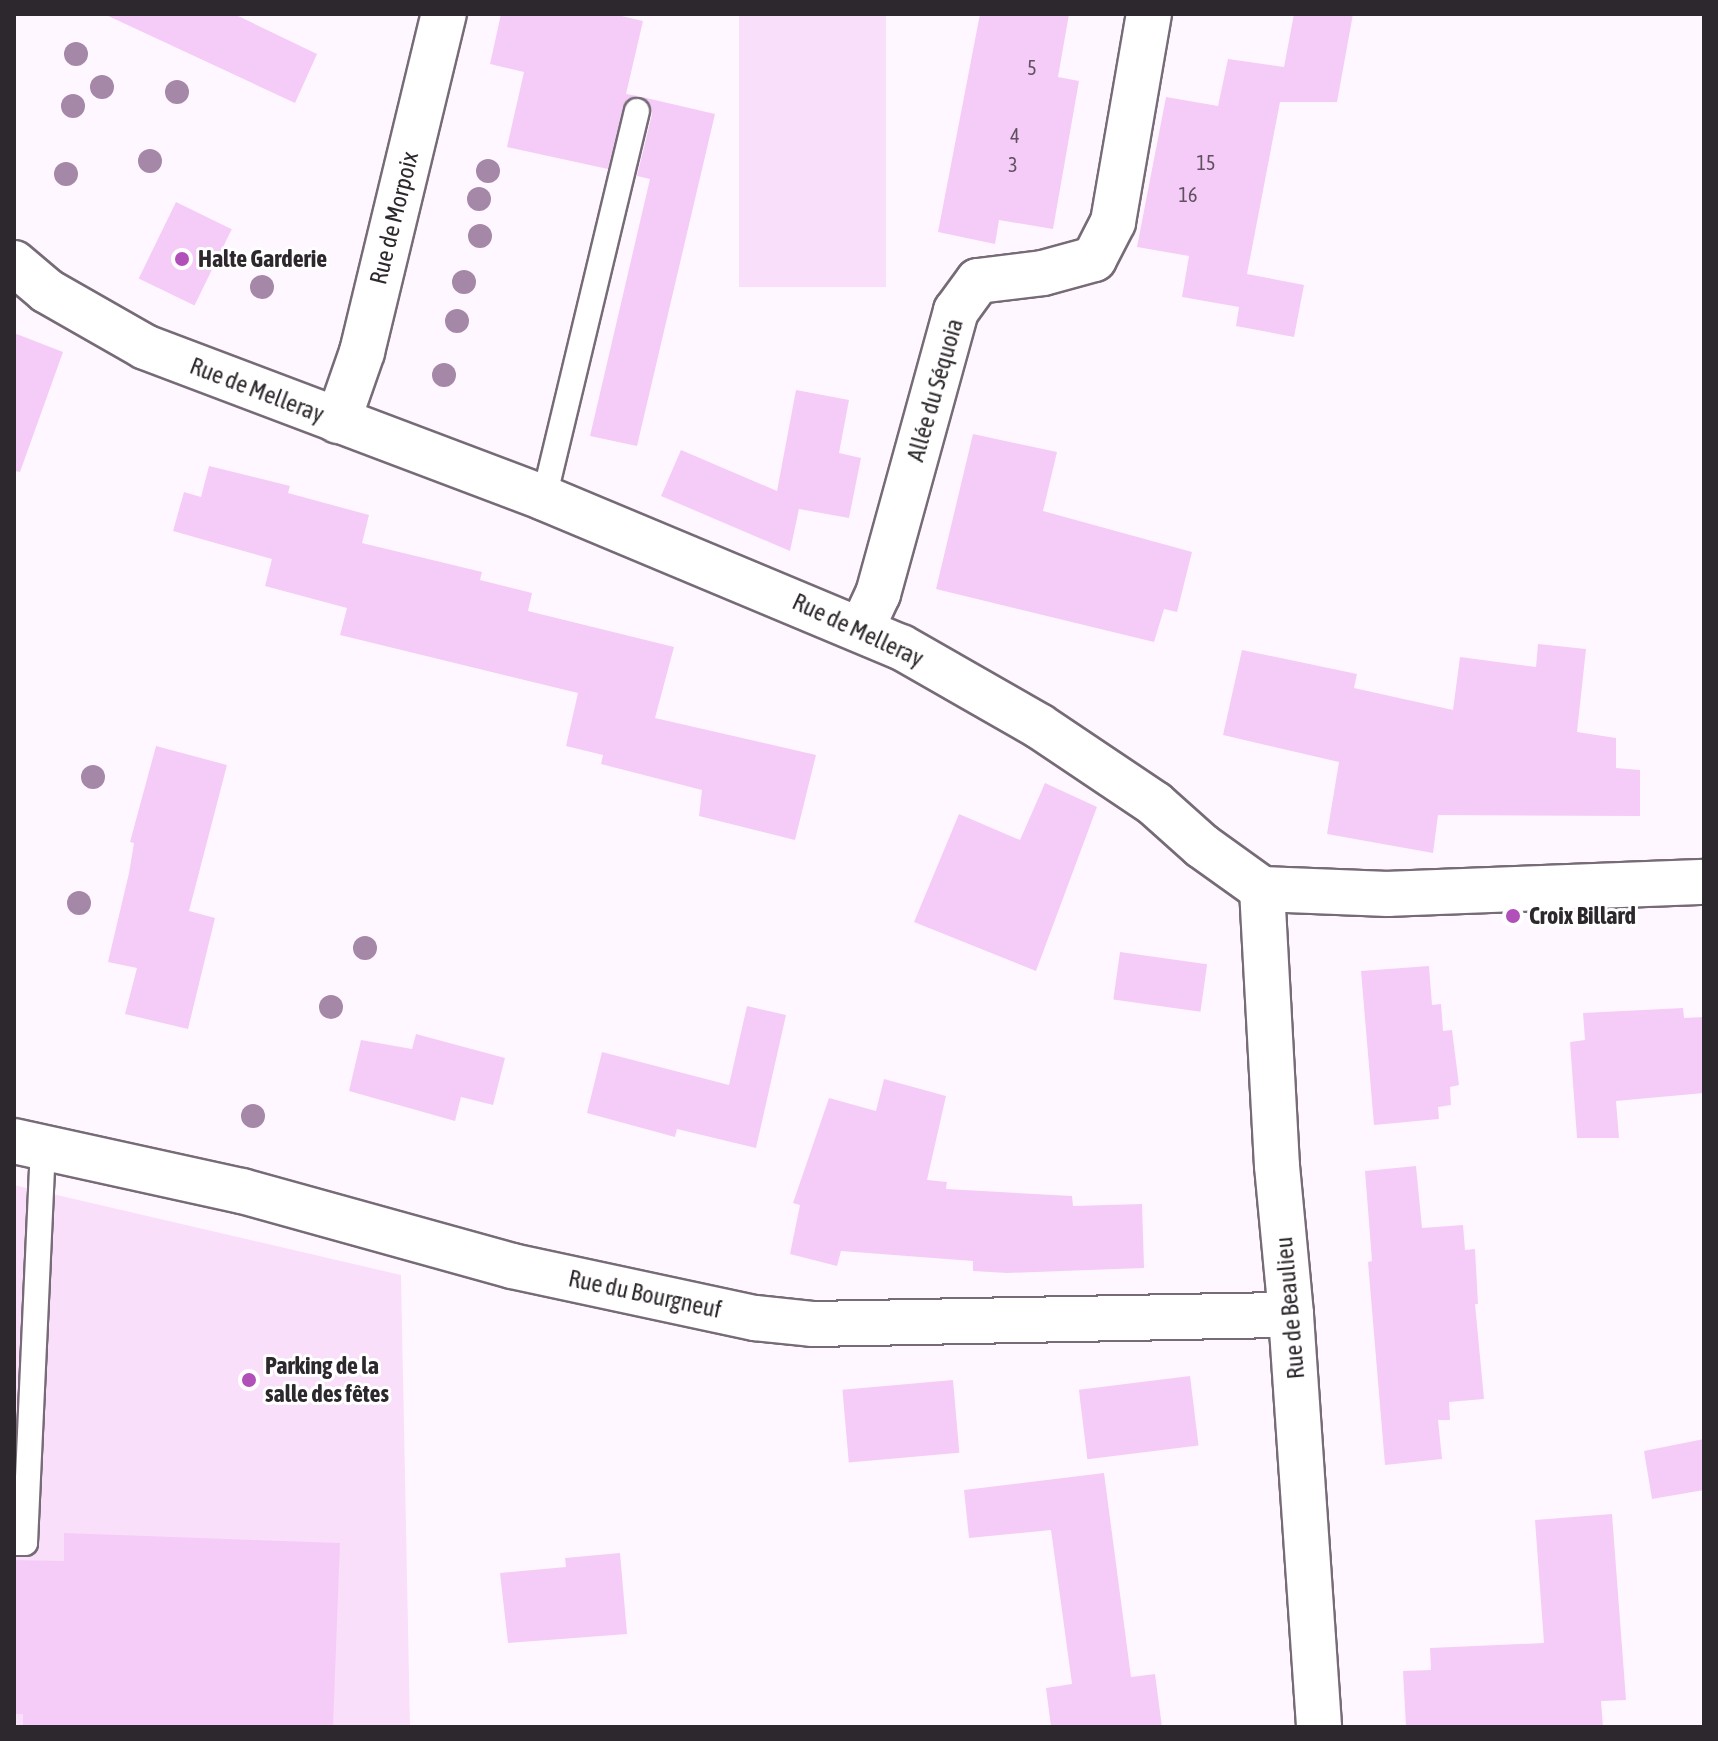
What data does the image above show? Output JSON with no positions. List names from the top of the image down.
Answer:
{
  "streets": {
    "street": [
      "Rue de Morpoix",
      "Rue de Melleray",
      "Allée du Séquoia",
      "Rue du Bourgneuf",
      "Rue de Beaulieu"
    ]
  },
  "crossings": [
    ["Rue de Morpoix", "Rue de Melleray"],
    ["Rue de Melleray", "Allée du Séquoia"],
    ["Rue de Melleray", "Rue de Beaulieu"],
    ["Rue du Bourgneuf", "Rue de Beaulieu"]
  ],
  "places": ["Halte Garderie", "Croix Billard", "Parking de la salle des fêtes"],
  "house_numbers": [
    "5",
    "4",
    "15",
    "3",
    "16"
  ]
}
